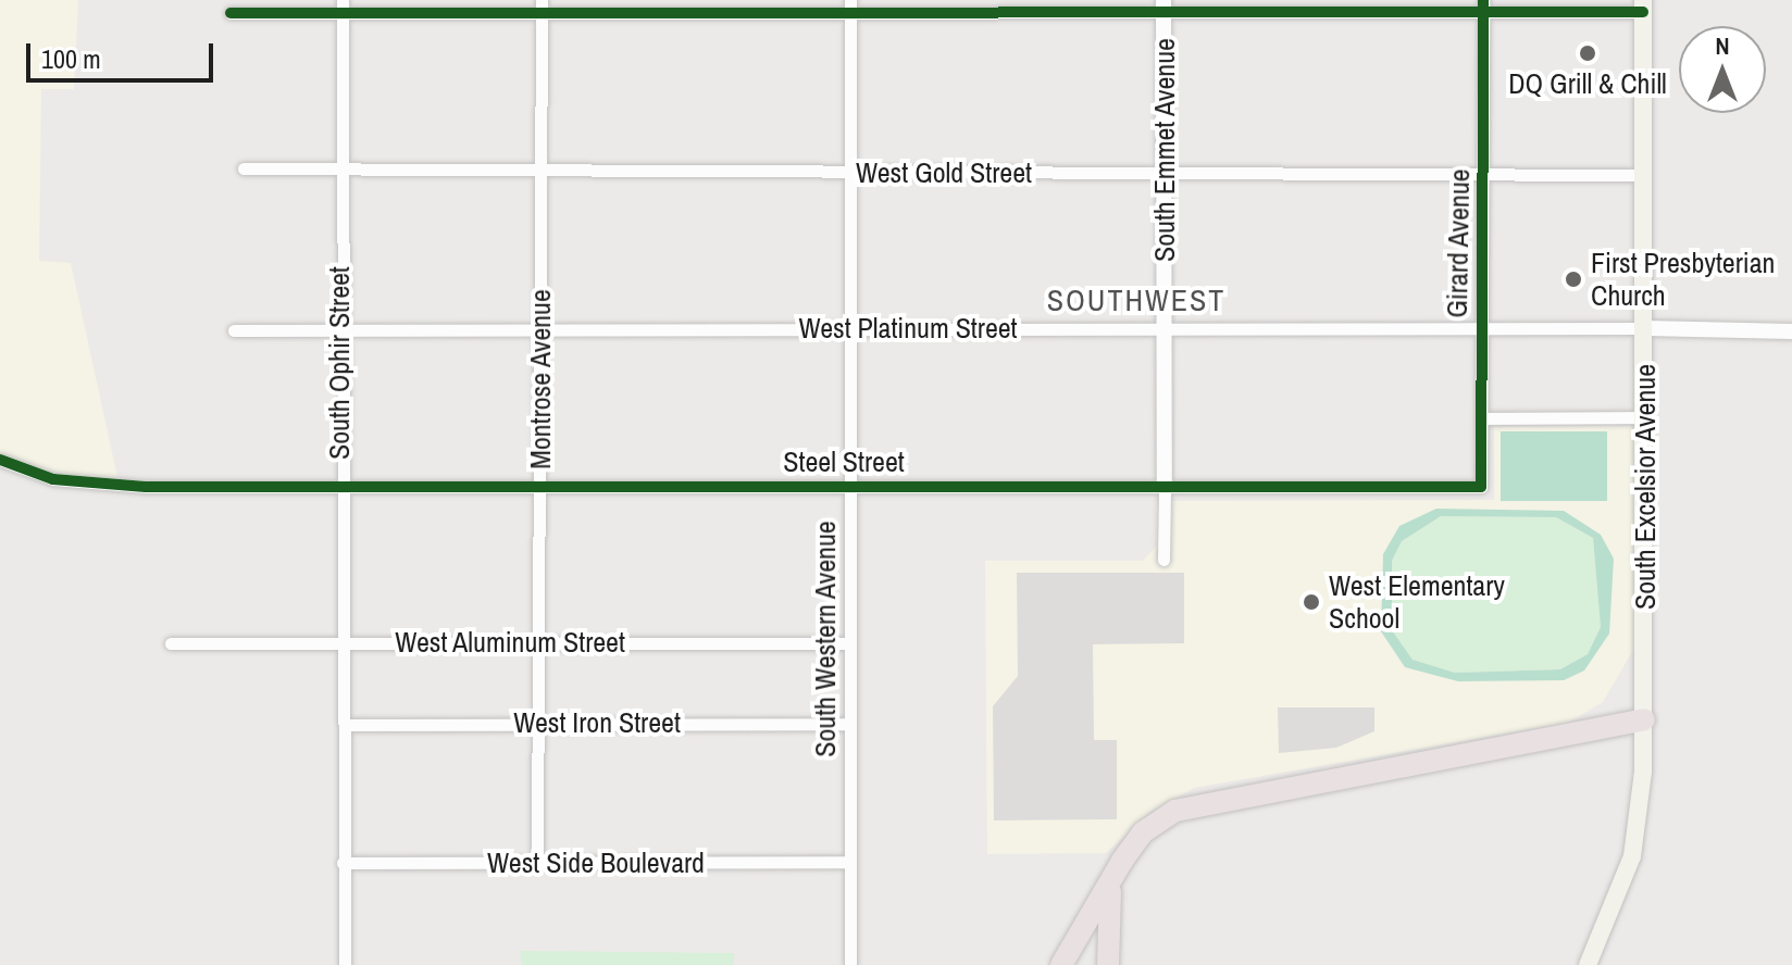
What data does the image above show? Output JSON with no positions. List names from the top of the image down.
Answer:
{
  "streets": {
    "main road": ["South Excelsior Avenue"],
    "street": [
      "South Emmet Avenue",
      "West Gold Street",
      "Girard Avenue",
      "West Platinum Street",
      "South Ophir Street",
      "Montrose Avenue",
      "Steel Street",
      "South Western Avenue",
      "West Aluminum Street",
      "West Iron Street",
      "West Side Boulevard"
    ]
  },
  "crossings": [
    ["South Emmet Avenue", "West Gold Street"],
    ["South Emmet Avenue", "West Platinum Street"],
    ["South Emmet Avenue", "Steel Street"],
    ["West Gold Street", "Girard Avenue"],
    ["West Gold Street", "South Ophir Street"],
    ["West Gold Street", "Montrose Avenue"],
    ["West Gold Street", "South Excelsior Avenue"],
    ["West Gold Street", "South Western Avenue"],
    ["Girard Avenue", "West Platinum Street"],
    ["Girard Avenue", "Steel Street"],
    ["West Platinum Street", "South Ophir Street"],
    ["West Platinum Street", "Montrose Avenue"],
    ["West Platinum Street", "South Excelsior Avenue"],
    ["West Platinum Street", "South Western Avenue"],
    ["South Ophir Street", "Steel Street"],
    ["South Ophir Street", "West Aluminum Street"],
    ["South Ophir Street", "West Iron Street"],
    ["South Ophir Street", "West Side Boulevard"],
    ["Montrose Avenue", "Steel Street"],
    ["Montrose Avenue", "West Aluminum Street"],
    ["Montrose Avenue", "West Iron Street"],
    ["Montrose Avenue", "West Side Boulevard"],
    ["Steel Street", "South Western Avenue"],
    ["South Western Avenue", "West Aluminum Street"],
    ["South Western Avenue", "West Iron Street"],
    ["South Western Avenue", "West Side Boulevard"]
  ],
  "districts": ["SOUTHWEST"],
  "places": ["DQ Grill & Chill", "First Presbyterian Church", "West Elementary School"],
  "scale_bar": "100 m",
  "north": "top"
}
